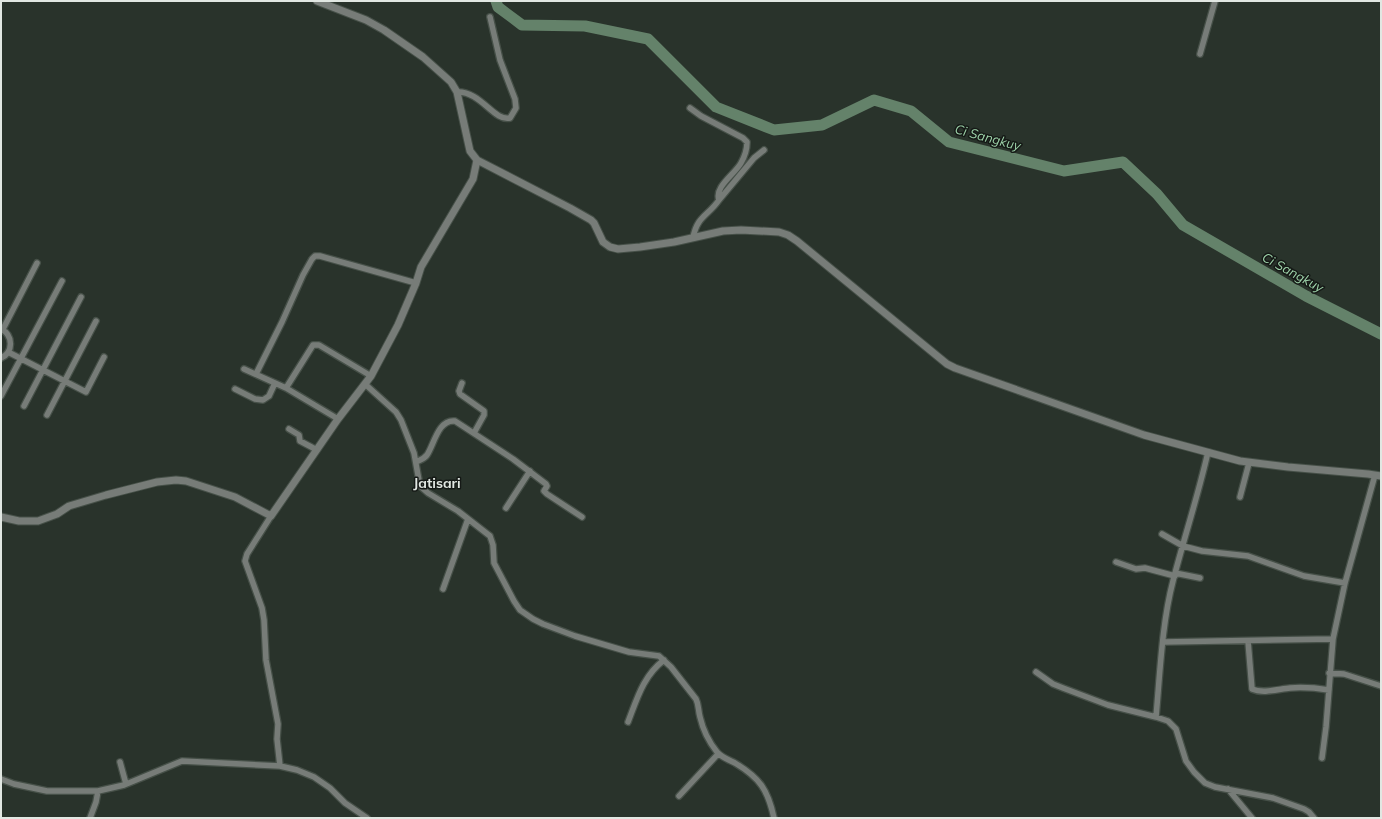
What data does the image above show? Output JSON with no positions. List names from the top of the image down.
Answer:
{
  "districts": ["Jatisari"],
  "water": ["Ci Sangkuy"]
}
